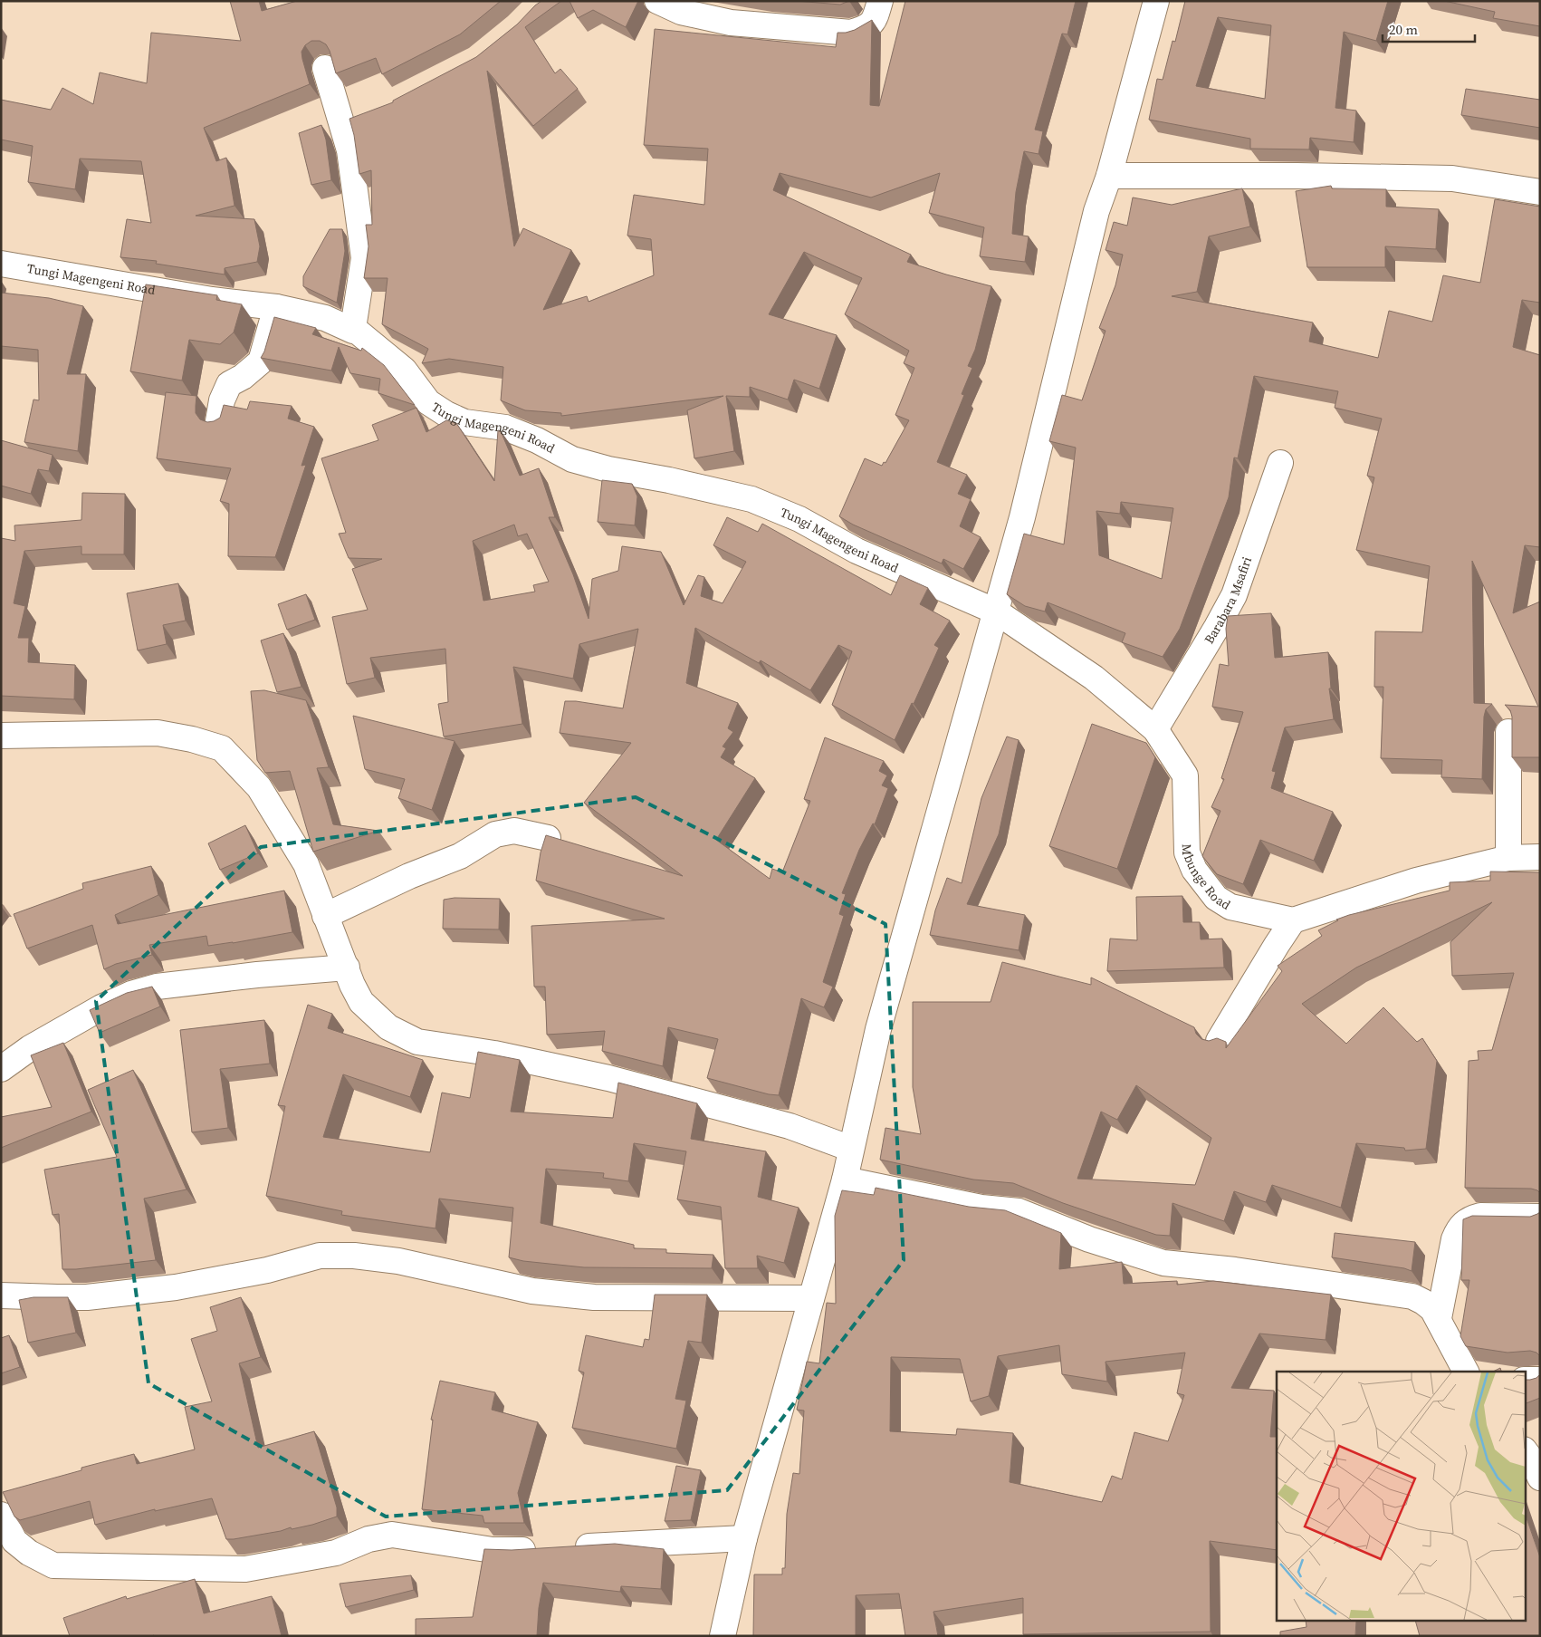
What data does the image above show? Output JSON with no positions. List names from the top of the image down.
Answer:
{
  "streets": {
    "street": ["Tungi Magengeni Road", "Barabara Msafiri", "Mbunge Road"]
  },
  "crossings": [
    ["Tungi Magengeni Road", "Mbunge Road"],
    ["Barabara Msafiri", "Mbunge Road"]
  ],
  "scale_bar": "20 m"
}
